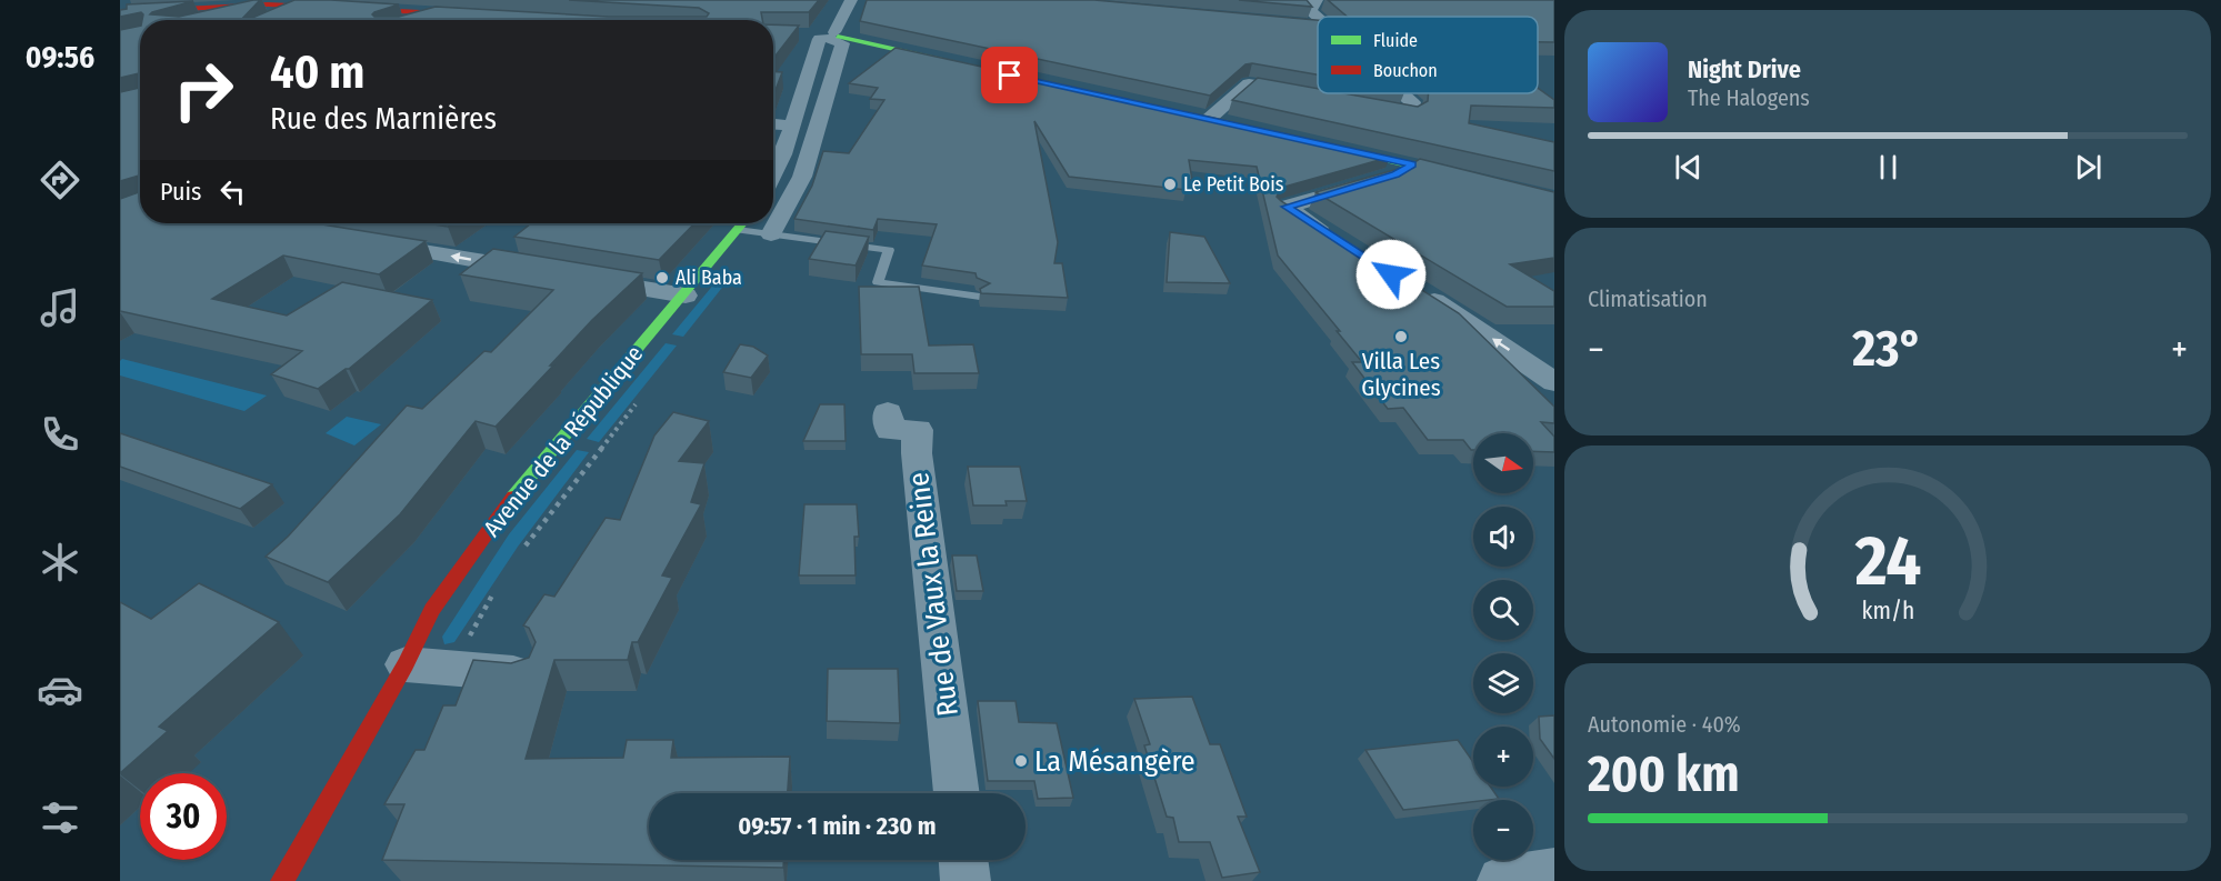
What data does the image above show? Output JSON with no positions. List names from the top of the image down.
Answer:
{
  "streets": {
    "street": ["Avenue de la République", "Rue de Vaux la Reine"]
  },
  "places": [
    "Le Petit Bois",
    "Ali Baba",
    "Villa Les Glycines",
    "La Mésangère"
  ],
  "legend": ["Fluide", "Bouchon"],
  "north": "right",
  "page": {
    "tabs": "09:56",
    "turn": ["40 m", "Rue des Marnières"],
    "song": ["Night Drive", "The Halogens"],
    "then": "Puis",
    "tile": [
      "Climatisation",
      ["Autonomie · 40%", "200 km"]
    ],
    "heat": ["−", "23°", "+"],
    "map_buttons": ["+", "−"],
    "limit": "30",
    "trip": "09:57 · 1 min · 230 m",
    "gauge": ["24", "km/h"]
  }
}
